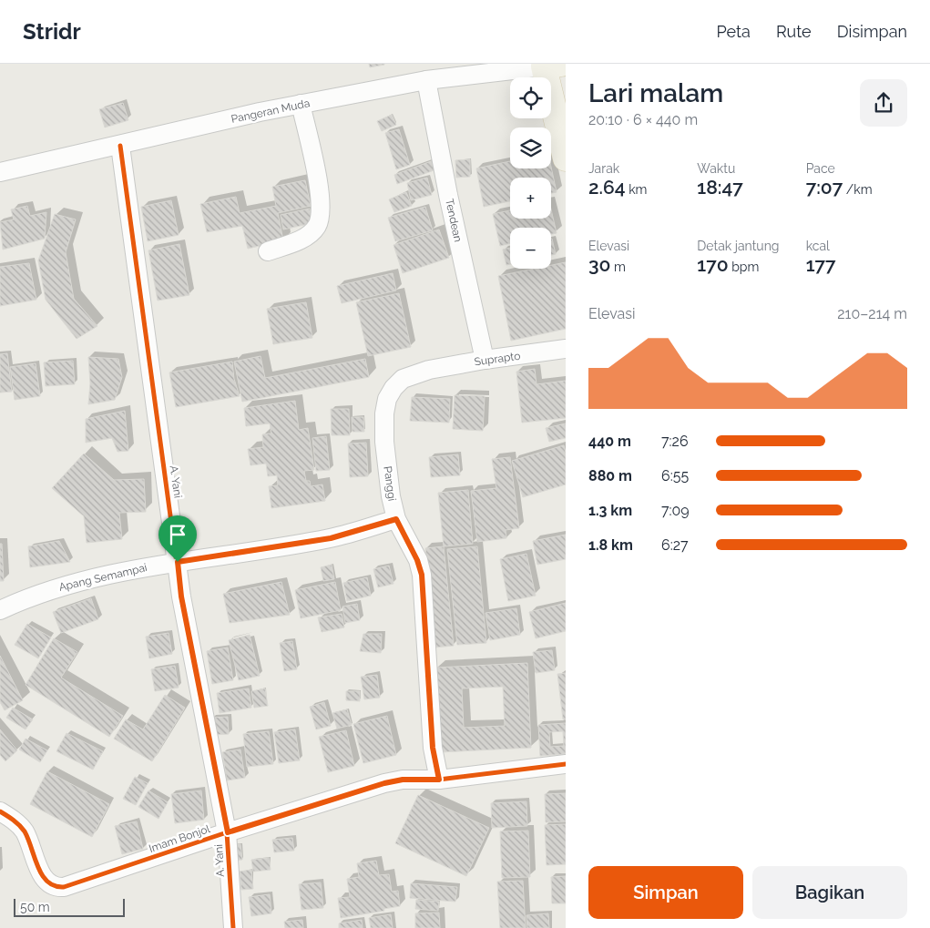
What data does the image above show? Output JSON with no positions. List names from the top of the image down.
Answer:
{
  "streets": {
    "street": [
      "Pangeran Muda",
      "Tendean",
      "Suprapto",
      "A. Yani",
      "Panggi",
      "Apang Semampai",
      "Imam Bonjol"
    ]
  },
  "crossings": [
    ["Pangeran Muda", "Tendean"],
    ["Pangeran Muda", "A. Yani"],
    ["Tendean", "Suprapto"],
    ["Suprapto", "Panggi"],
    ["A. Yani", "Apang Semampai"],
    ["A. Yani", "Imam Bonjol"],
    ["Panggi", "Apang Semampai"],
    ["Panggi", "Imam Bonjol"]
  ],
  "scale_bar": "50 m",
  "page": {
    "header": "Stridr",
    "nav": ["Peta", "Rute", "Disimpan"],
    "heading": ["Lari malam", "20:10 · 6 × 440 m"],
    "map_buttons": ["+", "−"],
    "stats": [
      ["Jarak", "2.64 km"],
      ["Waktu", "18:47"],
      ["Pace", "7:07 /km"],
      ["Elevasi", "30 m"],
      ["Detak jantung", "170 bpm"],
      ["kcal", "177"]
    ],
    "chart": ["Elevasi", "210–214 m"],
    "list": [
      {
        "name": "440 m",
        "note": "7:26"
      },
      {
        "name": "880 m",
        "note": "6:55"
      },
      {
        "name": "1.3 km",
        "note": "7:09"
      },
      {
        "name": "1.8 km",
        "note": "6:27"
      }
    ],
    "buttons": ["Simpan", "Bagikan"],
    "scale": "50 m"
  }
}
